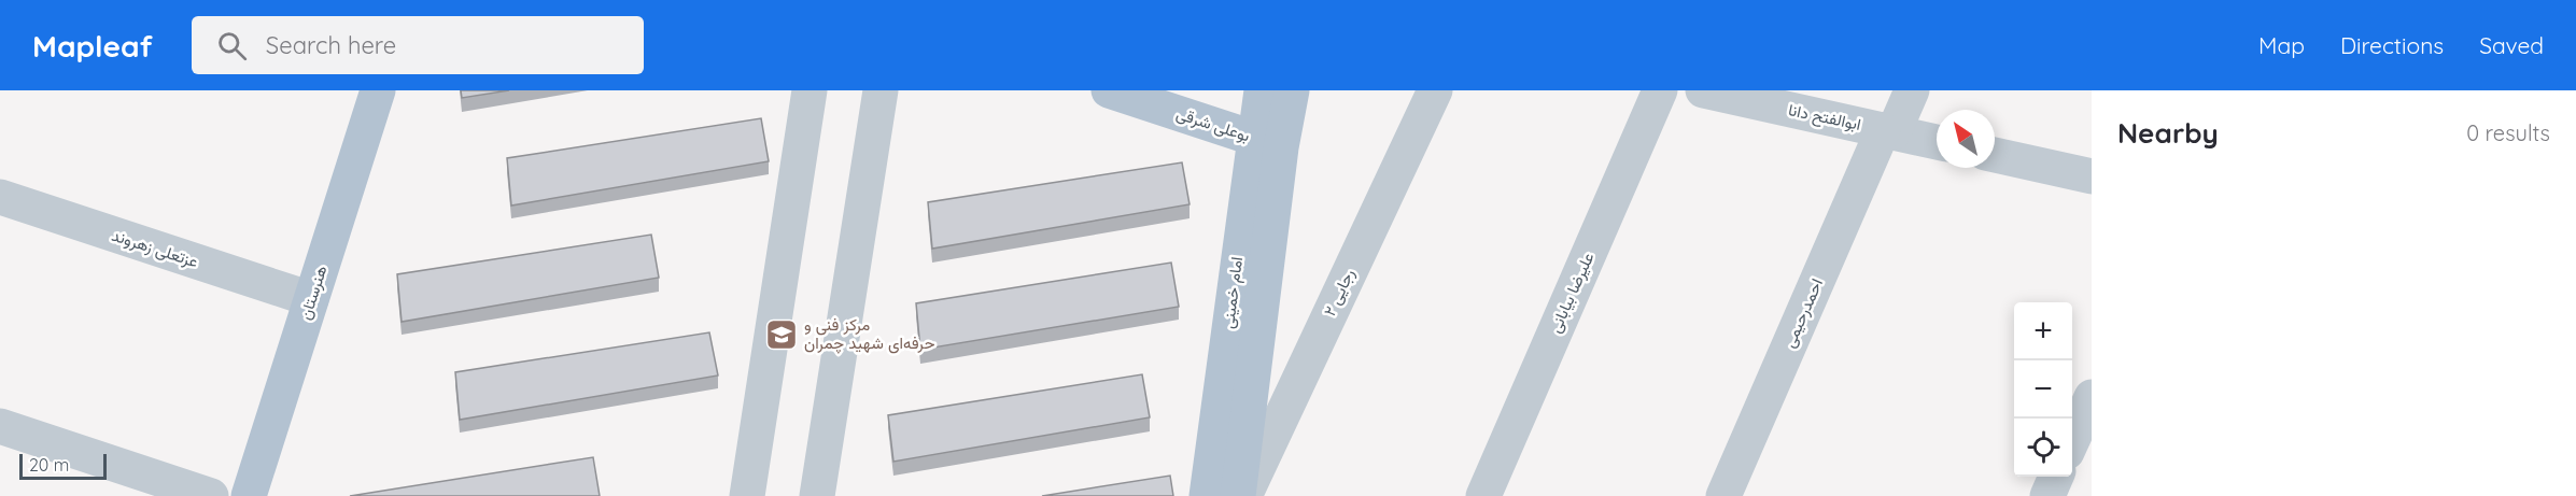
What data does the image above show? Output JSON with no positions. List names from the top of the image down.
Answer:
{
  "streets": {
    "main road": ["بوعلی شرقی", "هنرستان", "امام خمینی"],
    "street": [
      "ابوالفتح دانا",
      "عزتعلی زهروند",
      "رجایی ۲",
      "علیرضا بیابانی",
      "احمدرحیمی"
    ]
  },
  "crossings": [
    ["ابوالفتح دانا", "احمدرحیمی"],
    ["بوعلی شرقی", "امام خمینی"],
    ["عزتعلی زهروند", "هنرستان"]
  ],
  "places": {
    "school or university": ["مرکز فنی و حرفه‌ای شهید چمران"]
  },
  "scale_bar": "20 m",
  "north": "top left",
  "page": {
    "header": "Mapleaf",
    "search": "Search here",
    "nav": ["Map", "Directions", "Saved"],
    "heading": ["Nearby", "0 results"],
    "map_buttons": ["+", "−"],
    "scale": "20 m"
  }
}
